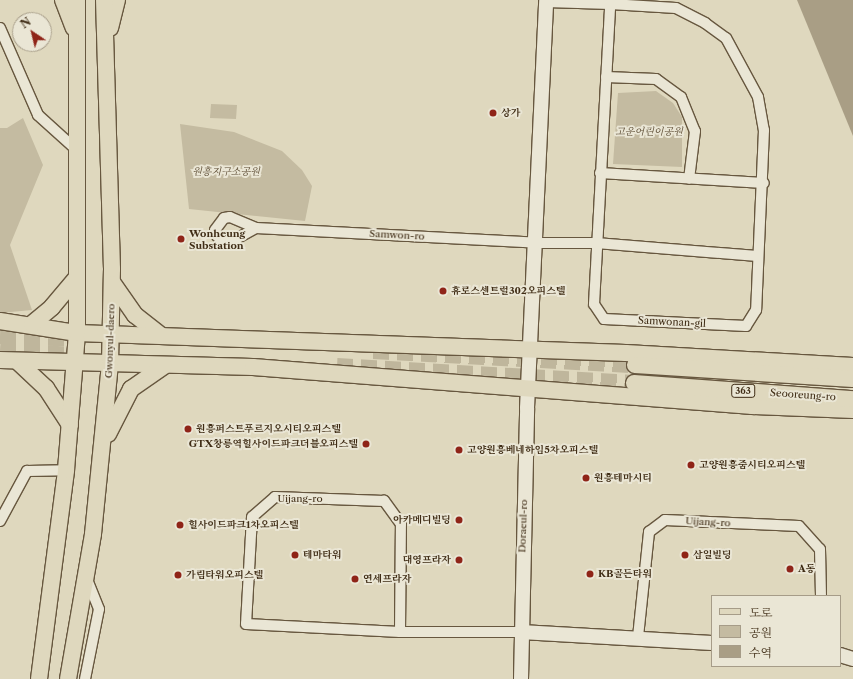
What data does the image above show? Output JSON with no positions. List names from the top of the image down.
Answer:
{
  "streets": {
    "main road": [
      "Gwonyul-daero",
      "363",
      "Seooreung-ro",
      "Uijang-ro",
      "Doraeul-ro"
    ],
    "street": ["Samwon-ro", "Samwonan-gil"]
  },
  "crossings": [
    ["Uijang-ro", "Doraeul-ro"]
  ],
  "parks": ["고운어린이공원", "원흥지구소공원"],
  "places": [
    "상가",
    "Wonheung Substation",
    "휴로스센트럴302오피스텔",
    "원흥퍼스트푸르지오시티오피스텔",
    "GTX창릉역힐사이드파크더블오피스텔",
    "고양원흥베네하임5차오피스텔",
    "고양원흥줌시티오피스텔",
    "원흥테마시티",
    "아카메디빌딩",
    "힐사이드파크1차오피스텔",
    "테마타워",
    "삼일빌딩",
    "대영프라자",
    "A동",
    "KB골든타워",
    "가림타워오피스텔",
    "연세프라자"
  ],
  "legend": ["도로", "공원", "수역"],
  "north": "top left"
}
